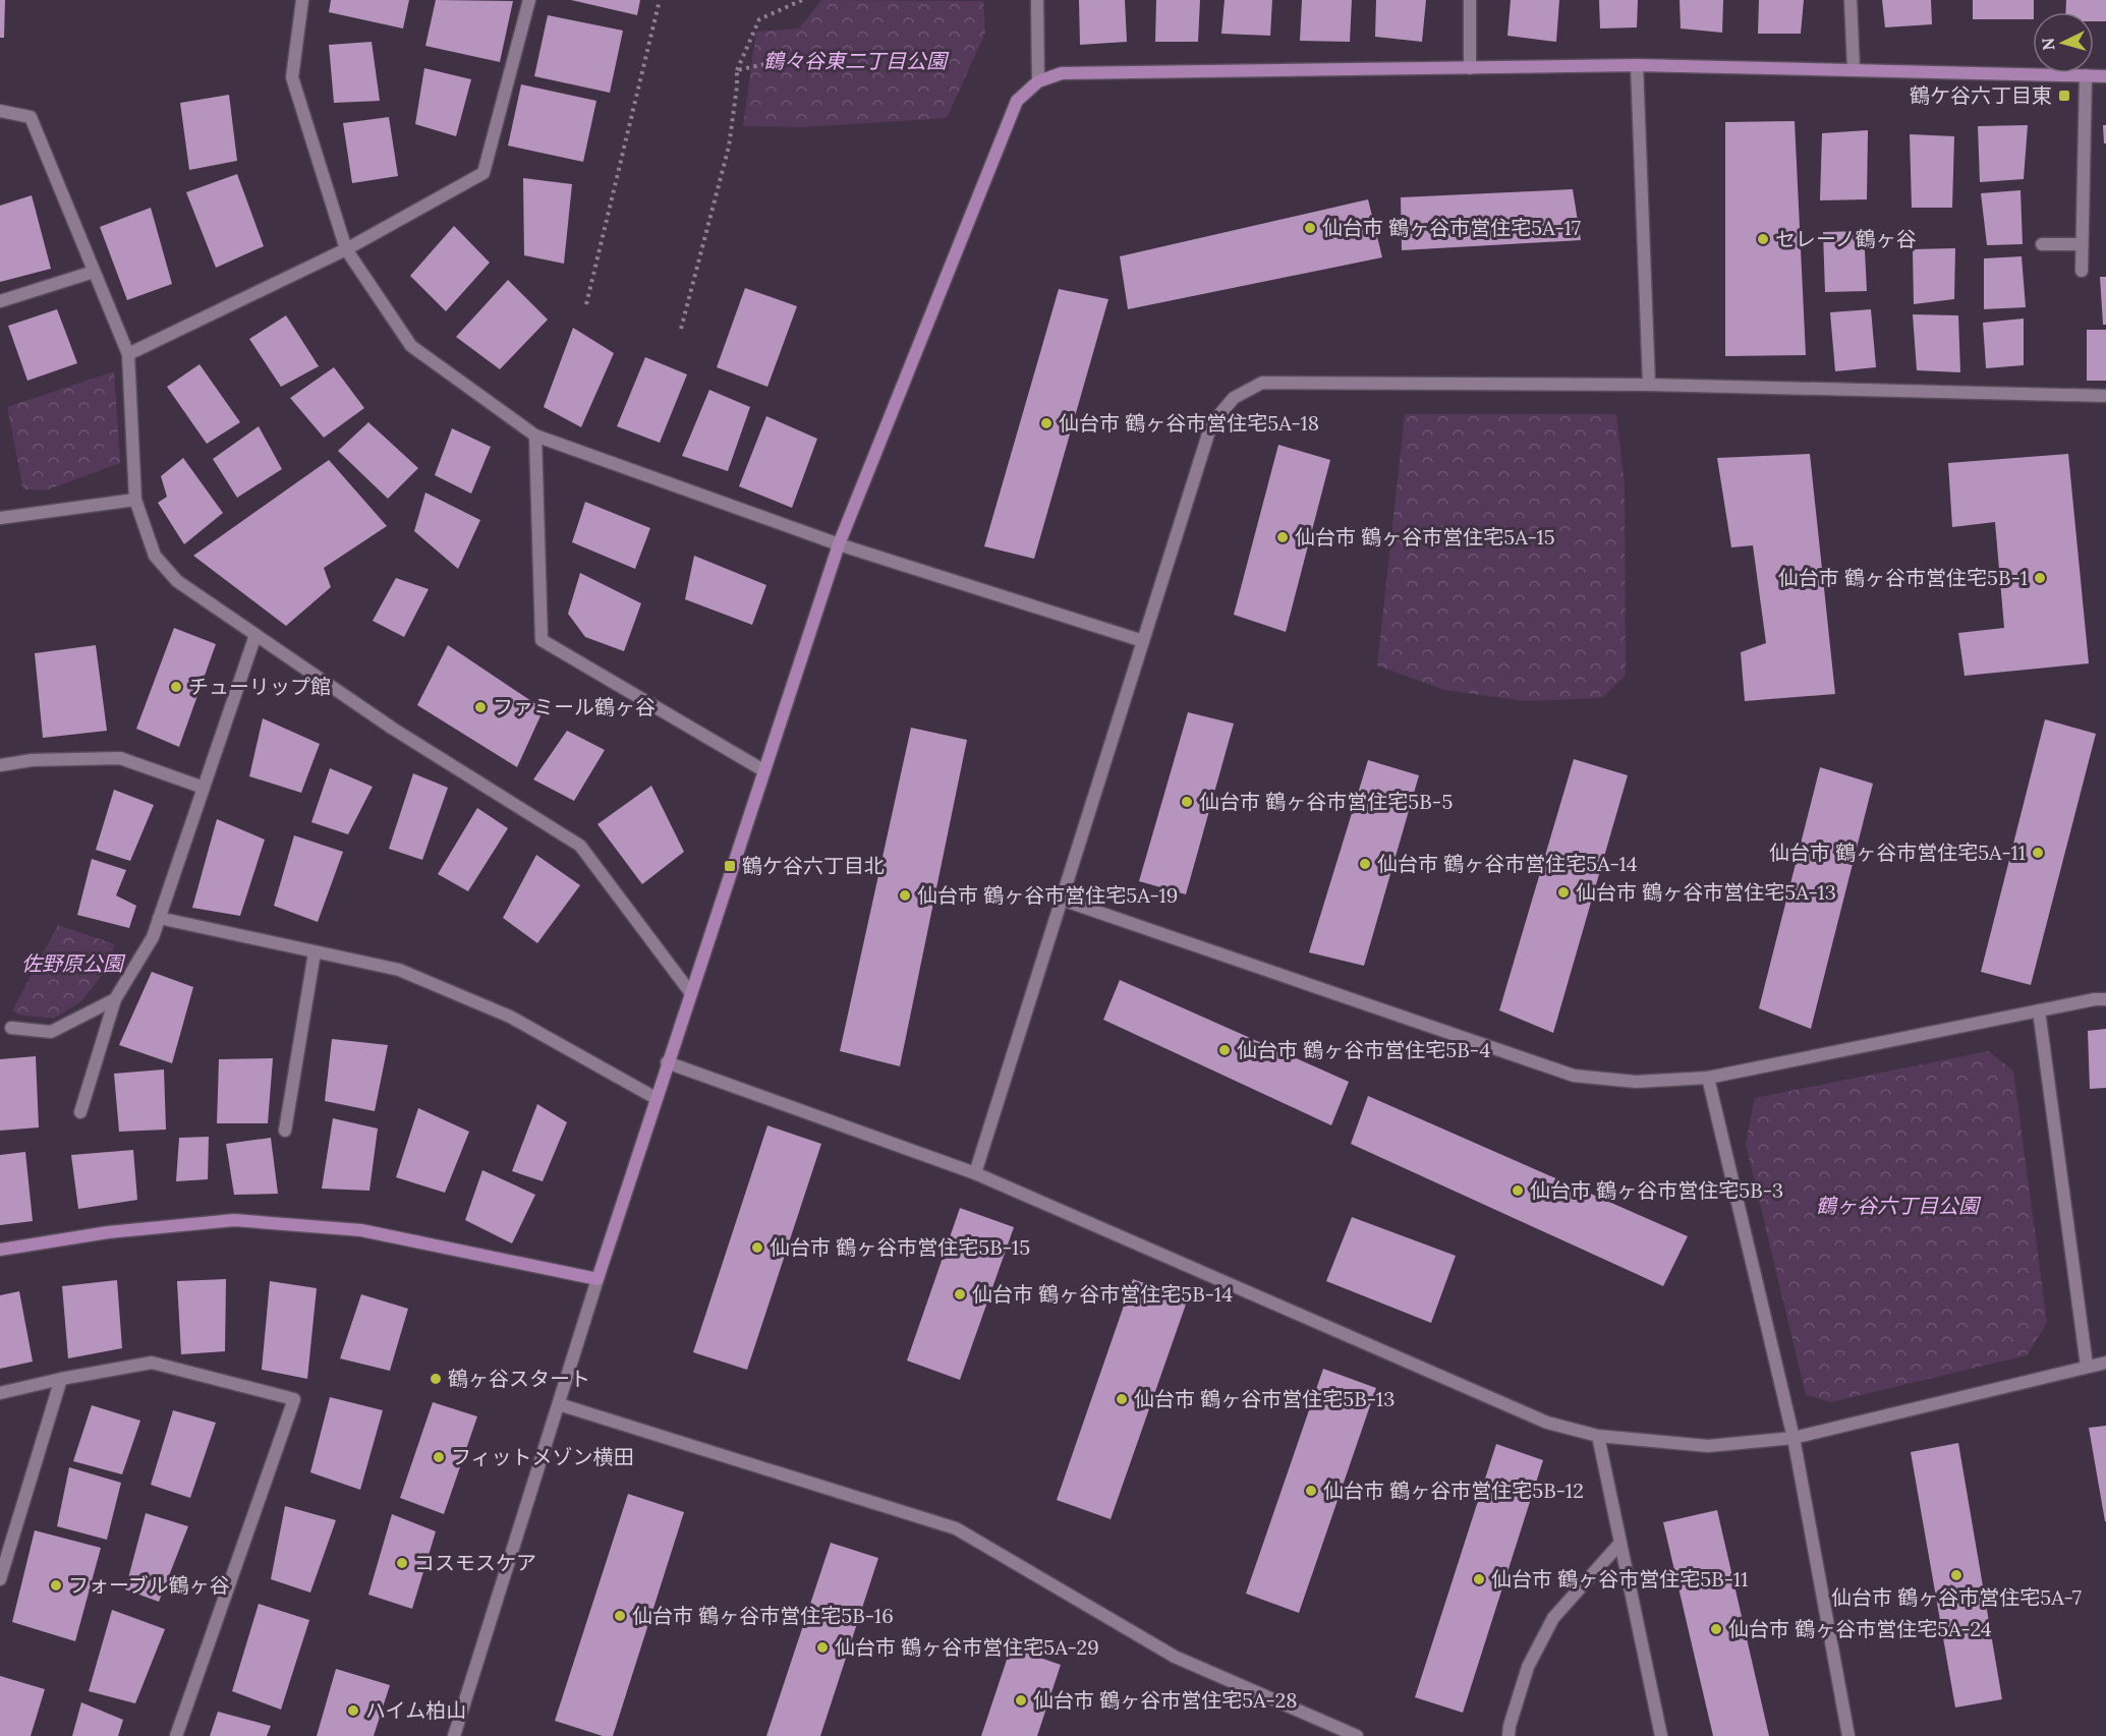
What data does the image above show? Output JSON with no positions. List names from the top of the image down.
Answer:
{
  "parks": ["鶴々谷東二丁目公園", "佐野原公園", "鶴ヶ谷六丁目公園"],
  "places": {
    "transit": ["鶴ケ谷六丁目東", "鶴ケ谷六丁目北"],
    "other": [
      "仙台市 鶴ヶ谷市営住宅5A-17",
      "セレーノ鶴ヶ谷",
      "仙台市 鶴ヶ谷市営住宅5A-18",
      "仙台市 鶴ヶ谷市営住宅5A-15",
      "仙台市 鶴ヶ谷市営住宅5B-1",
      "チューリップ館",
      "ファミール鶴ヶ谷",
      "仙台市 鶴ヶ谷市営住宅5B-5",
      "仙台市 鶴ヶ谷市営住宅5A-11",
      "仙台市 鶴ヶ谷市営住宅5A-14",
      "仙台市 鶴ヶ谷市営住宅5A-13",
      "仙台市 鶴ヶ谷市営住宅5A-19",
      "仙台市 鶴ヶ谷市営住宅5B-4",
      "仙台市 鶴ヶ谷市営住宅5B-3",
      "仙台市 鶴ヶ谷市営住宅5B-15",
      "仙台市 鶴ヶ谷市営住宅5B-14",
      "鶴ヶ谷スタート",
      "仙台市 鶴ヶ谷市営住宅5B-13",
      "フィットメゾン横田",
      "仙台市 鶴ヶ谷市営住宅5B-12",
      "コスモスケア",
      "仙台市 鶴ヶ谷市営住宅5A-7",
      "仙台市 鶴ヶ谷市営住宅5B-11",
      "フォーブル鶴ヶ谷",
      "仙台市 鶴ヶ谷市営住宅5B-16",
      "仙台市 鶴ヶ谷市営住宅5A-24",
      "仙台市 鶴ヶ谷市営住宅5A-29",
      "仙台市 鶴ヶ谷市営住宅5A-28",
      "ハイム柏山"
    ]
  },
  "north": "left"
}
